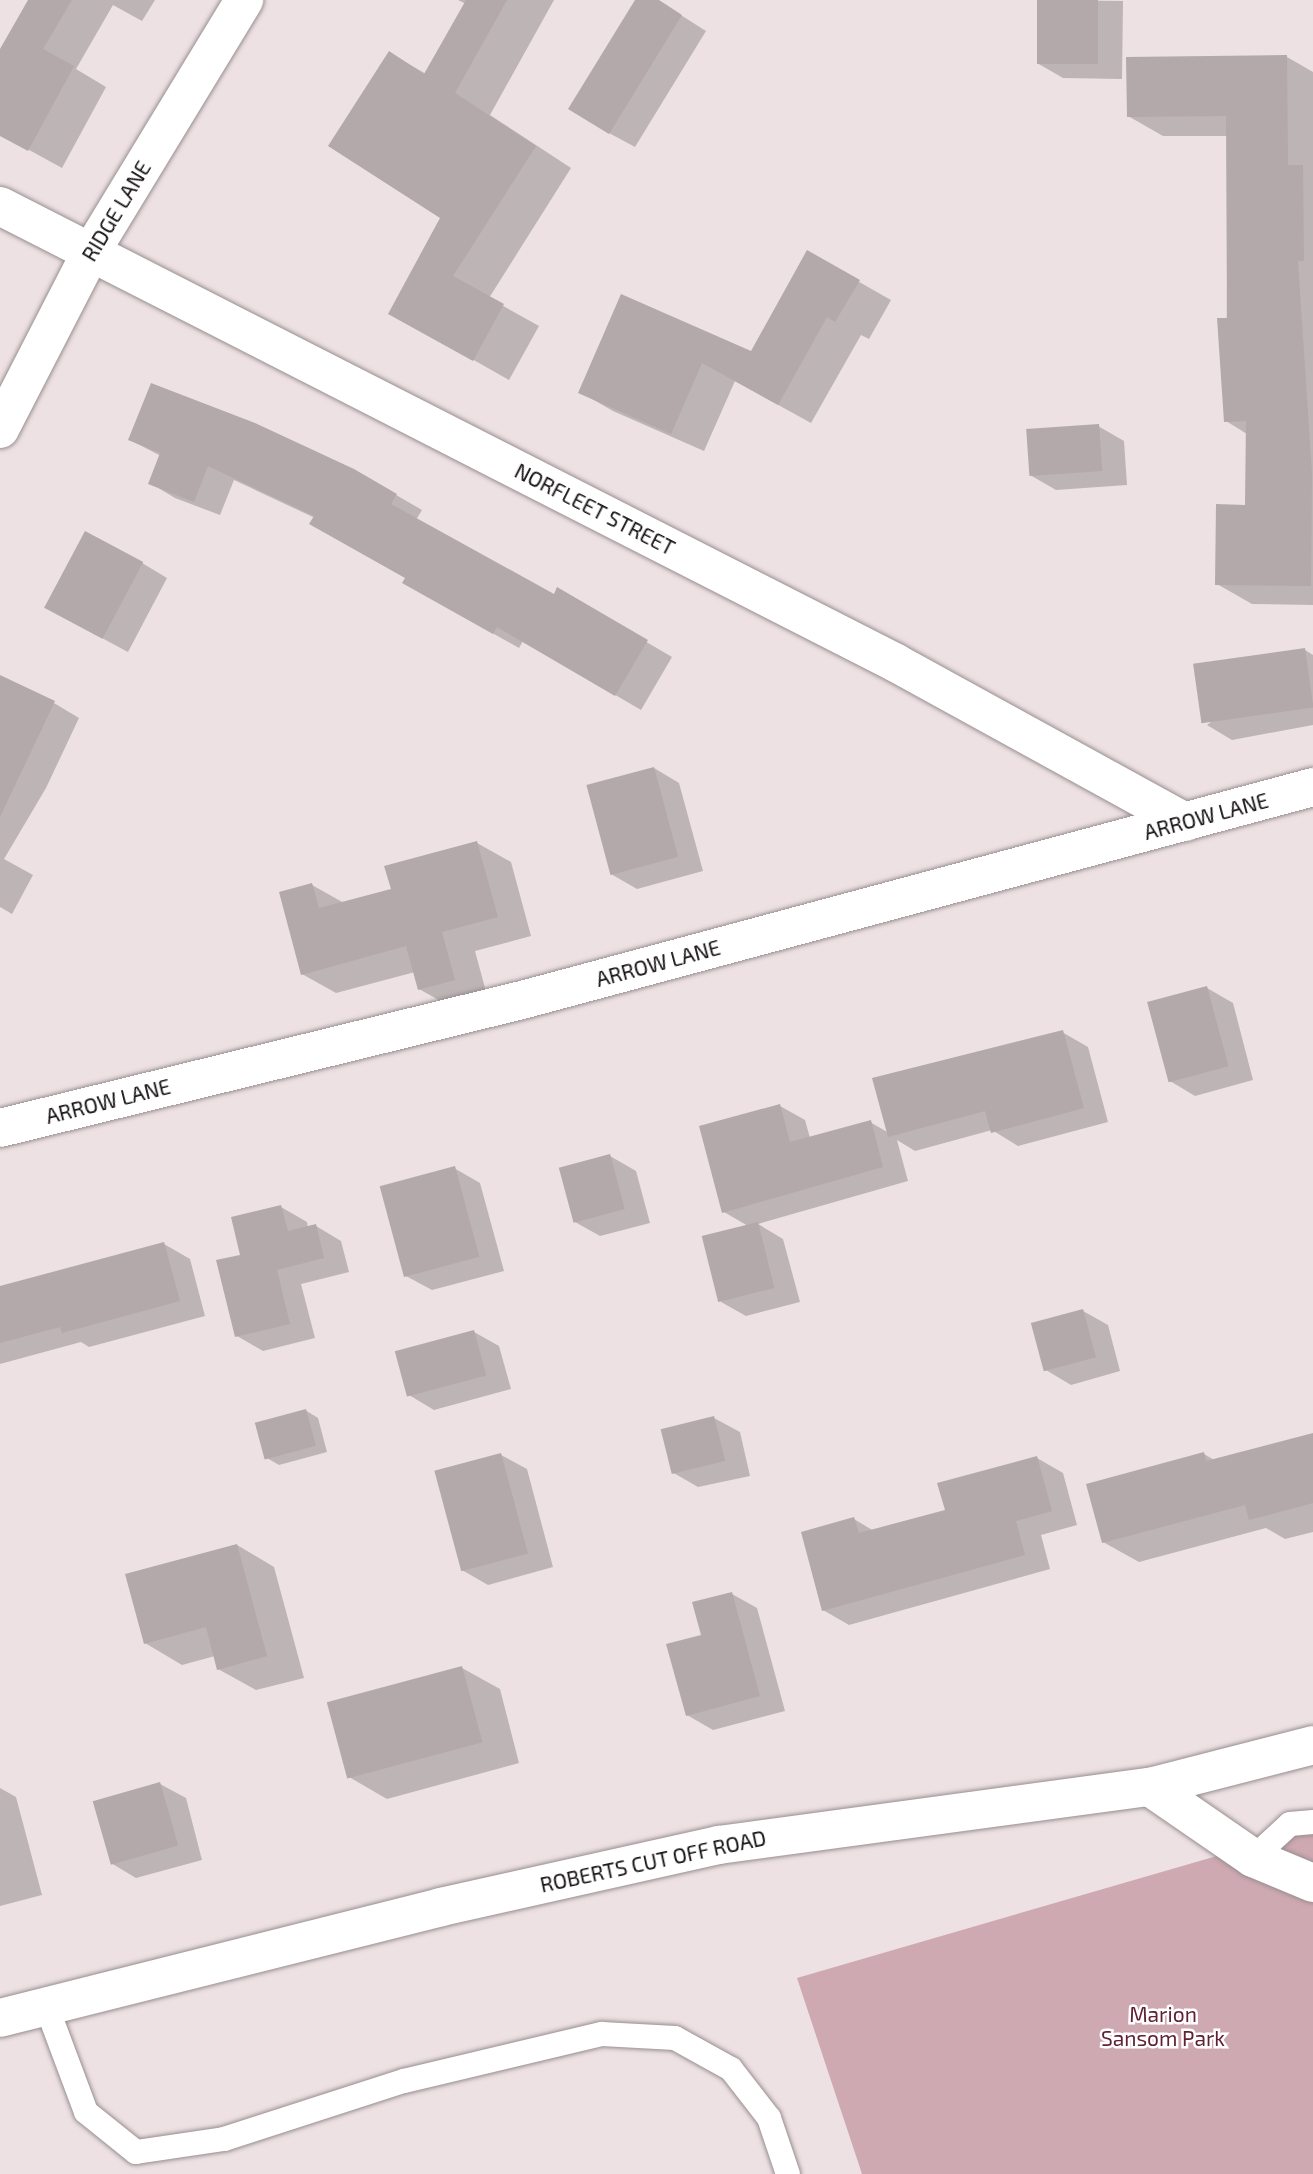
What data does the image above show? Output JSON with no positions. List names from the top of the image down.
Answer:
{
  "streets": {
    "street": [
      "RIDGE LANE",
      "NORFLEET STREET",
      "ARROW LANE",
      "ROBERTS CUT OFF ROAD"
    ]
  },
  "crossings": [
    ["RIDGE LANE", "NORFLEET STREET"],
    ["NORFLEET STREET", "ARROW LANE"]
  ],
  "parks": ["Marion Sansom Park"]
}
